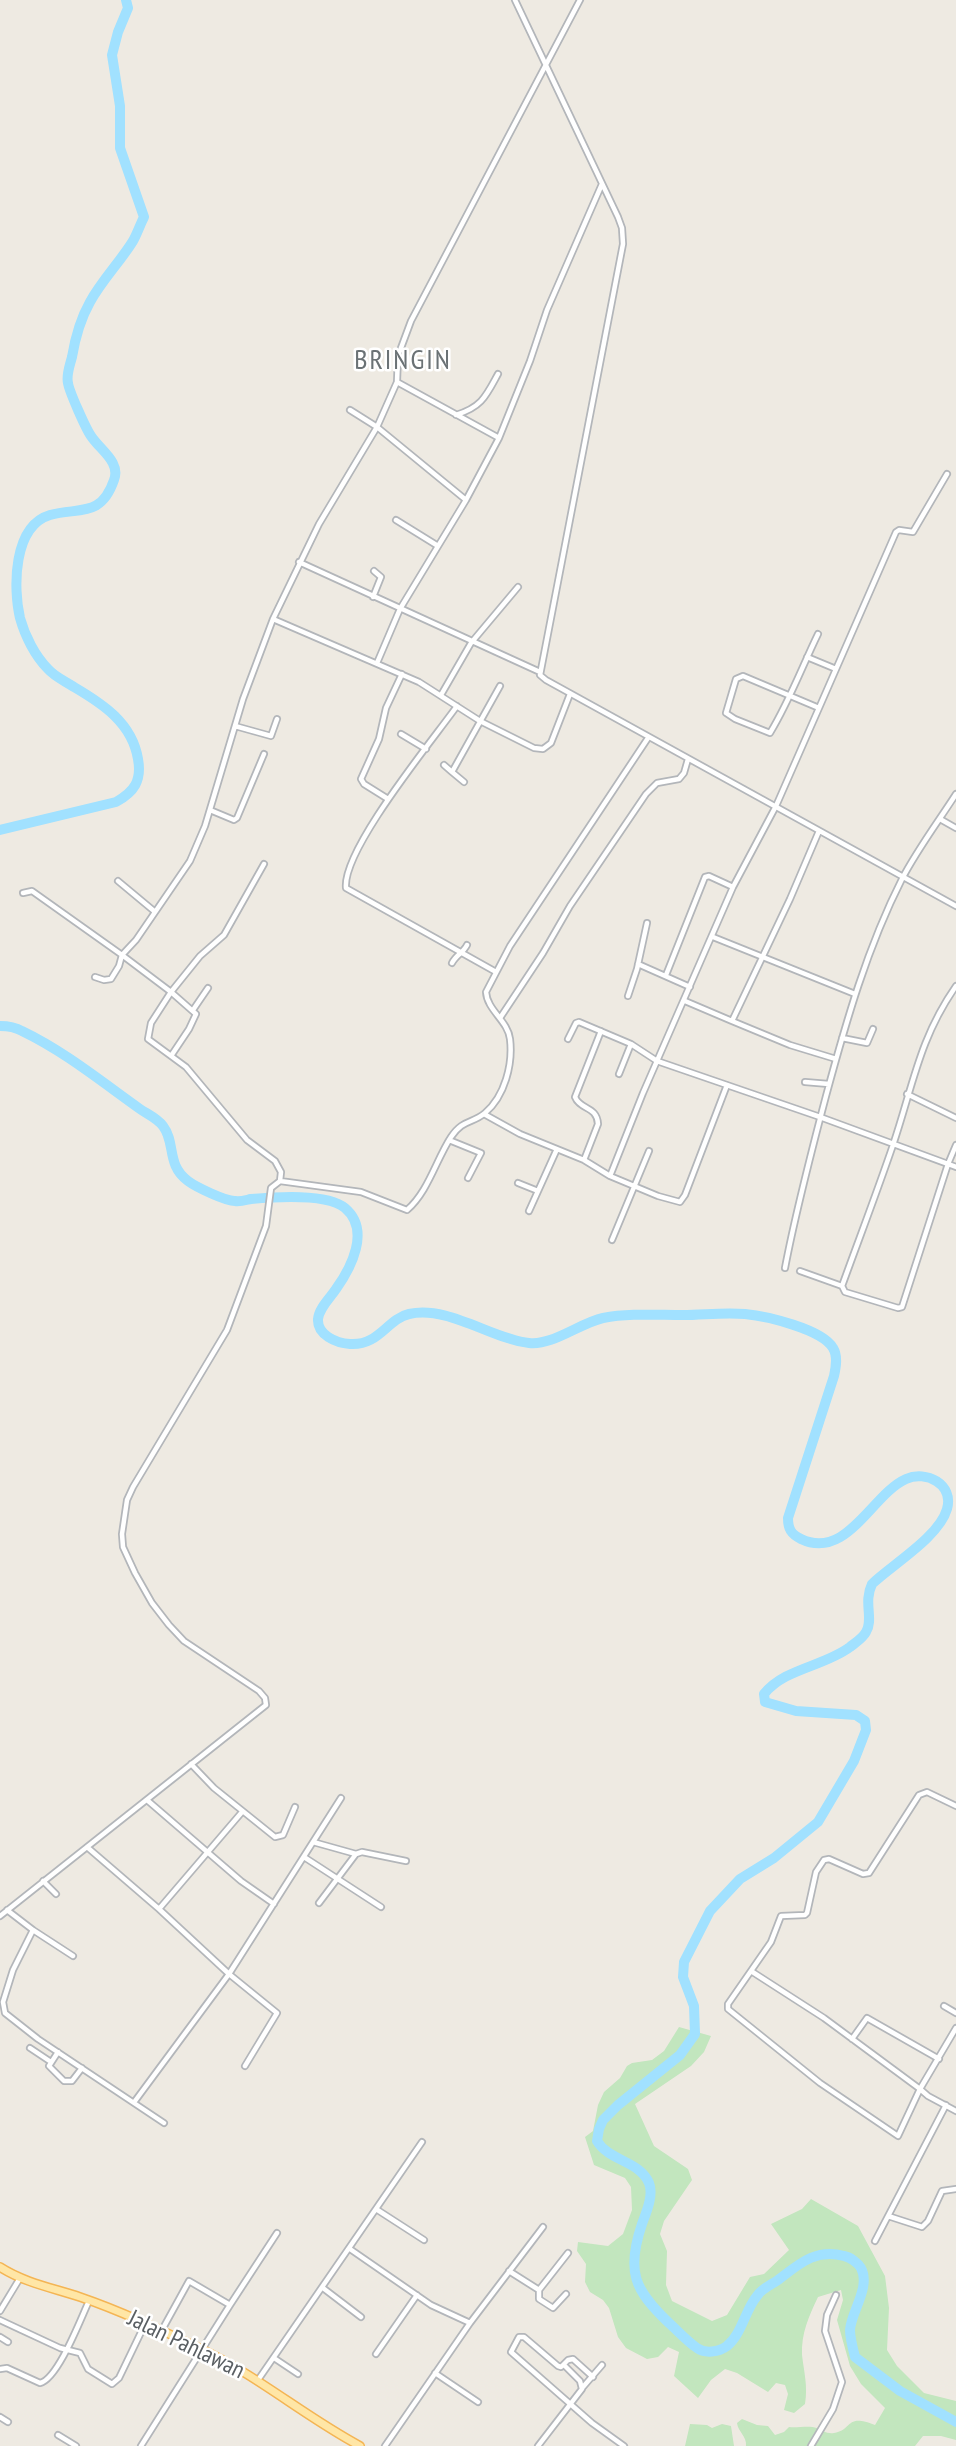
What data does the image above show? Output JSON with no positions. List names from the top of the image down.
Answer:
{
  "streets": {
    "main road": ["Jalan Pahlawan"]
  },
  "districts": ["BRINGIN"]
}
